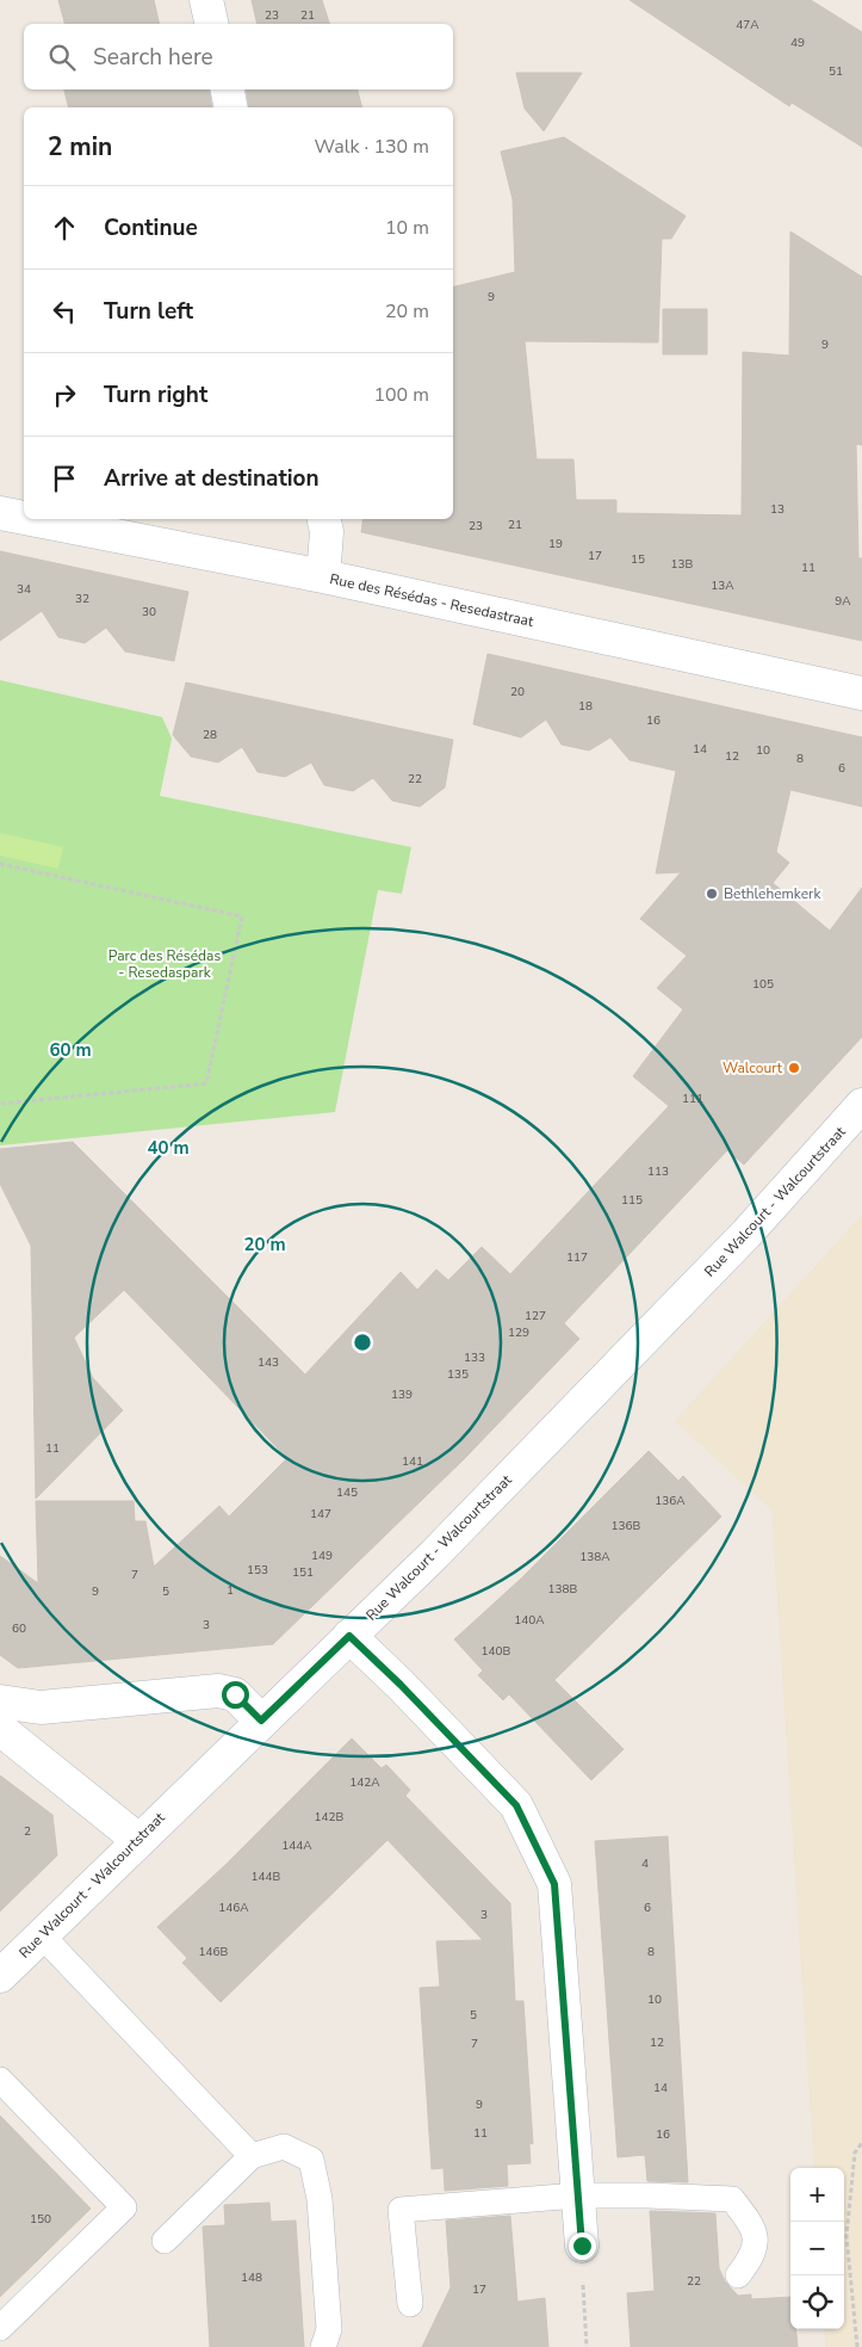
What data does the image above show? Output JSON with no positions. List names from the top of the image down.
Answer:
{
  "streets": {
    "street": ["Rue des Résédas - Resedastraat", "Rue Walcourt - Walcourtstraat"]
  },
  "parks": ["Parc des Résédas - Resedaspark"],
  "places": ["Bethlehemkerk", "Walcourt"],
  "house_numbers": [
    "23",
    "21",
    "47A",
    "49",
    "51",
    "9",
    "9",
    "13",
    "21",
    "23",
    "19",
    "17",
    "15",
    "13B",
    "11",
    "13A",
    "34",
    "32",
    "9A",
    "30",
    "20",
    "18",
    "16",
    "28",
    "14",
    "10",
    "12",
    "8",
    "6",
    "22",
    "105",
    "111",
    "113",
    "115",
    "117",
    "127",
    "129",
    "133",
    "143",
    "135",
    "139",
    "11",
    "141",
    "145",
    "136A",
    "147",
    "136B",
    "149",
    "138A",
    "153",
    "151",
    "7",
    "138B",
    "1",
    "9",
    "5",
    "140A",
    "3",
    "60",
    "140B",
    "142A",
    "142B",
    "2",
    "144A",
    "4",
    "144B",
    "146A",
    "6",
    "3",
    "146B",
    "8",
    "10",
    "5",
    "12",
    "7",
    "14",
    "9",
    "11",
    "16",
    "150",
    "148",
    "22",
    "17"
  ],
  "page": {
    "search": "Search here",
    "heading": ["2 min", "Walk · 130 m"],
    "list": [
      ["Continue", "10 m"],
      ["Turn left", "20 m"],
      ["Turn right", "100 m"],
      "Arrive at destination"
    ],
    "map_buttons": ["+", "−"]
  },
  "rings": ["60 m", "40 m", "20 m"]
}
